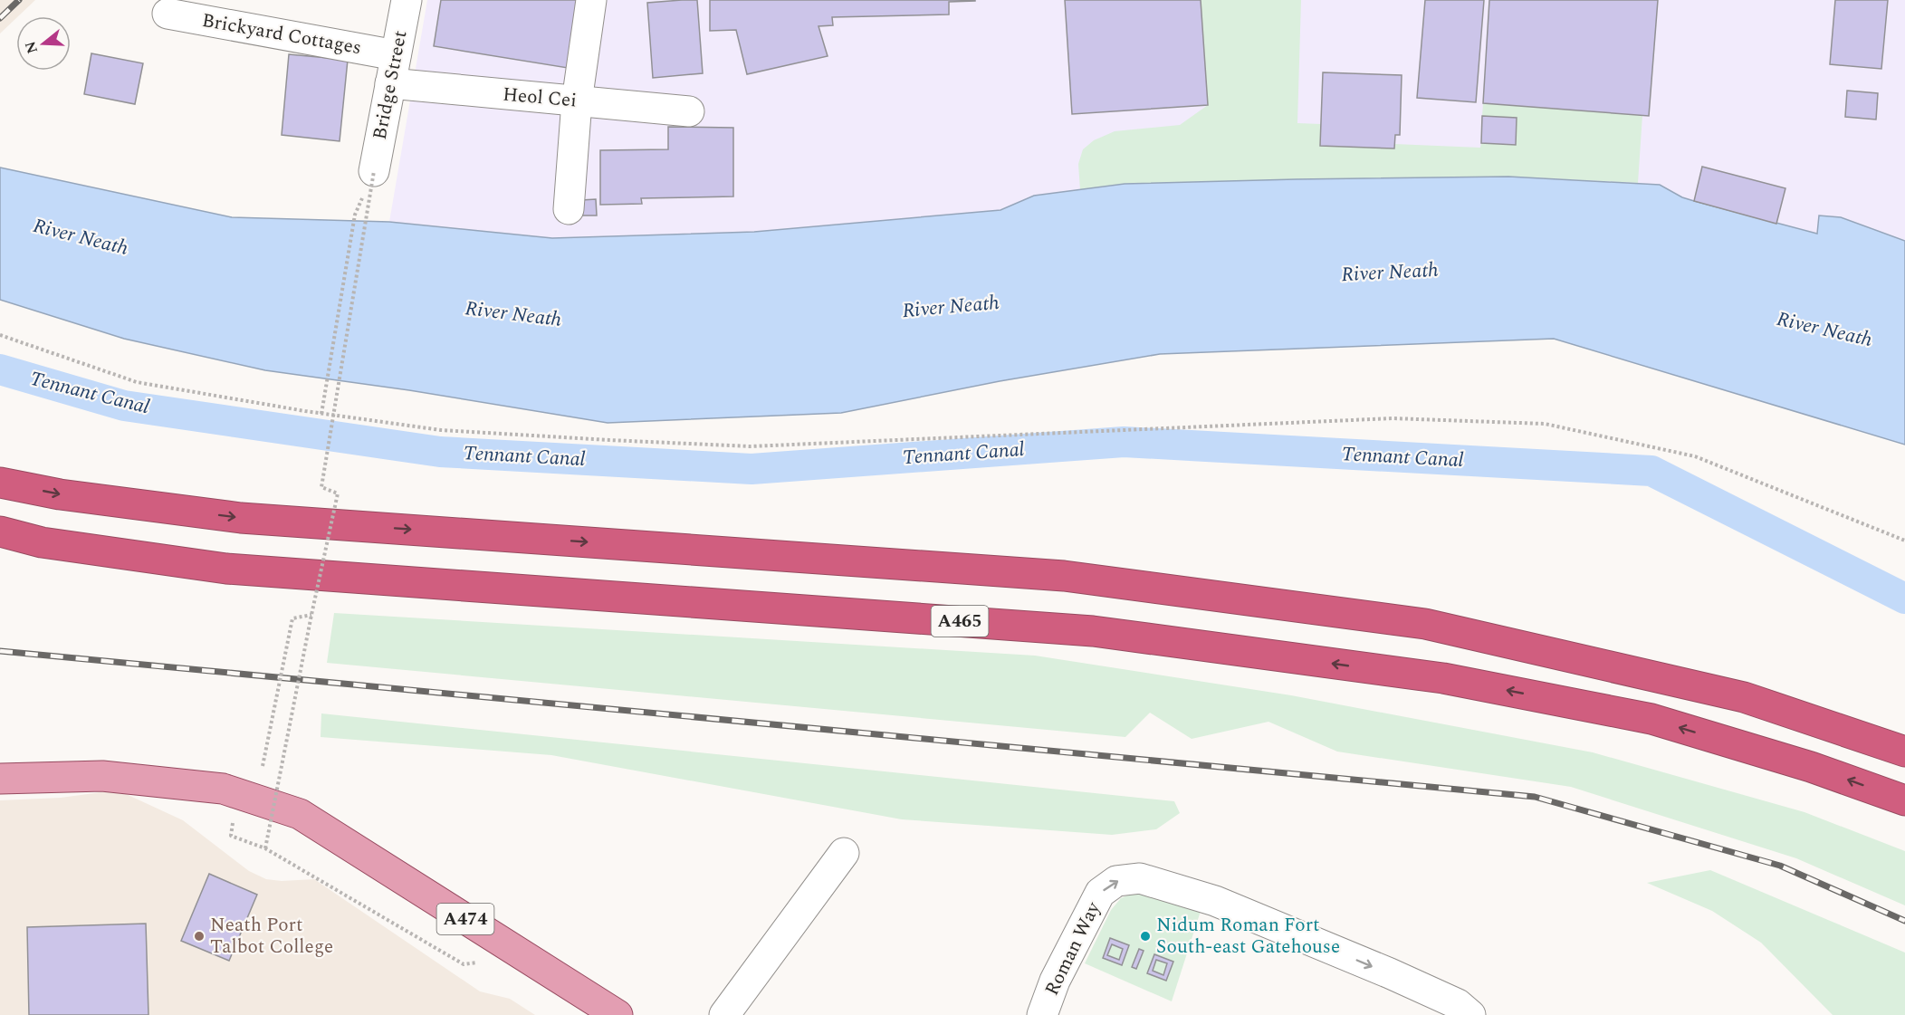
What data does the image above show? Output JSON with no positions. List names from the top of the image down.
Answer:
{
  "streets": {
    "highway": ["A465"],
    "main road": ["A474"],
    "street": [
      "Brickyard Cottages",
      "Bridge Street",
      "Heol Cei",
      "Roman Way"
    ]
  },
  "crossings": [
    ["Brickyard Cottages", "Bridge Street"],
    ["Bridge Street", "Heol Cei"]
  ],
  "water": ["River Neath", "Tennant Canal"],
  "places": ["Neath Port Talbot College", "Nidum Roman Fort South-east Gatehouse"],
  "north": "left"
}
